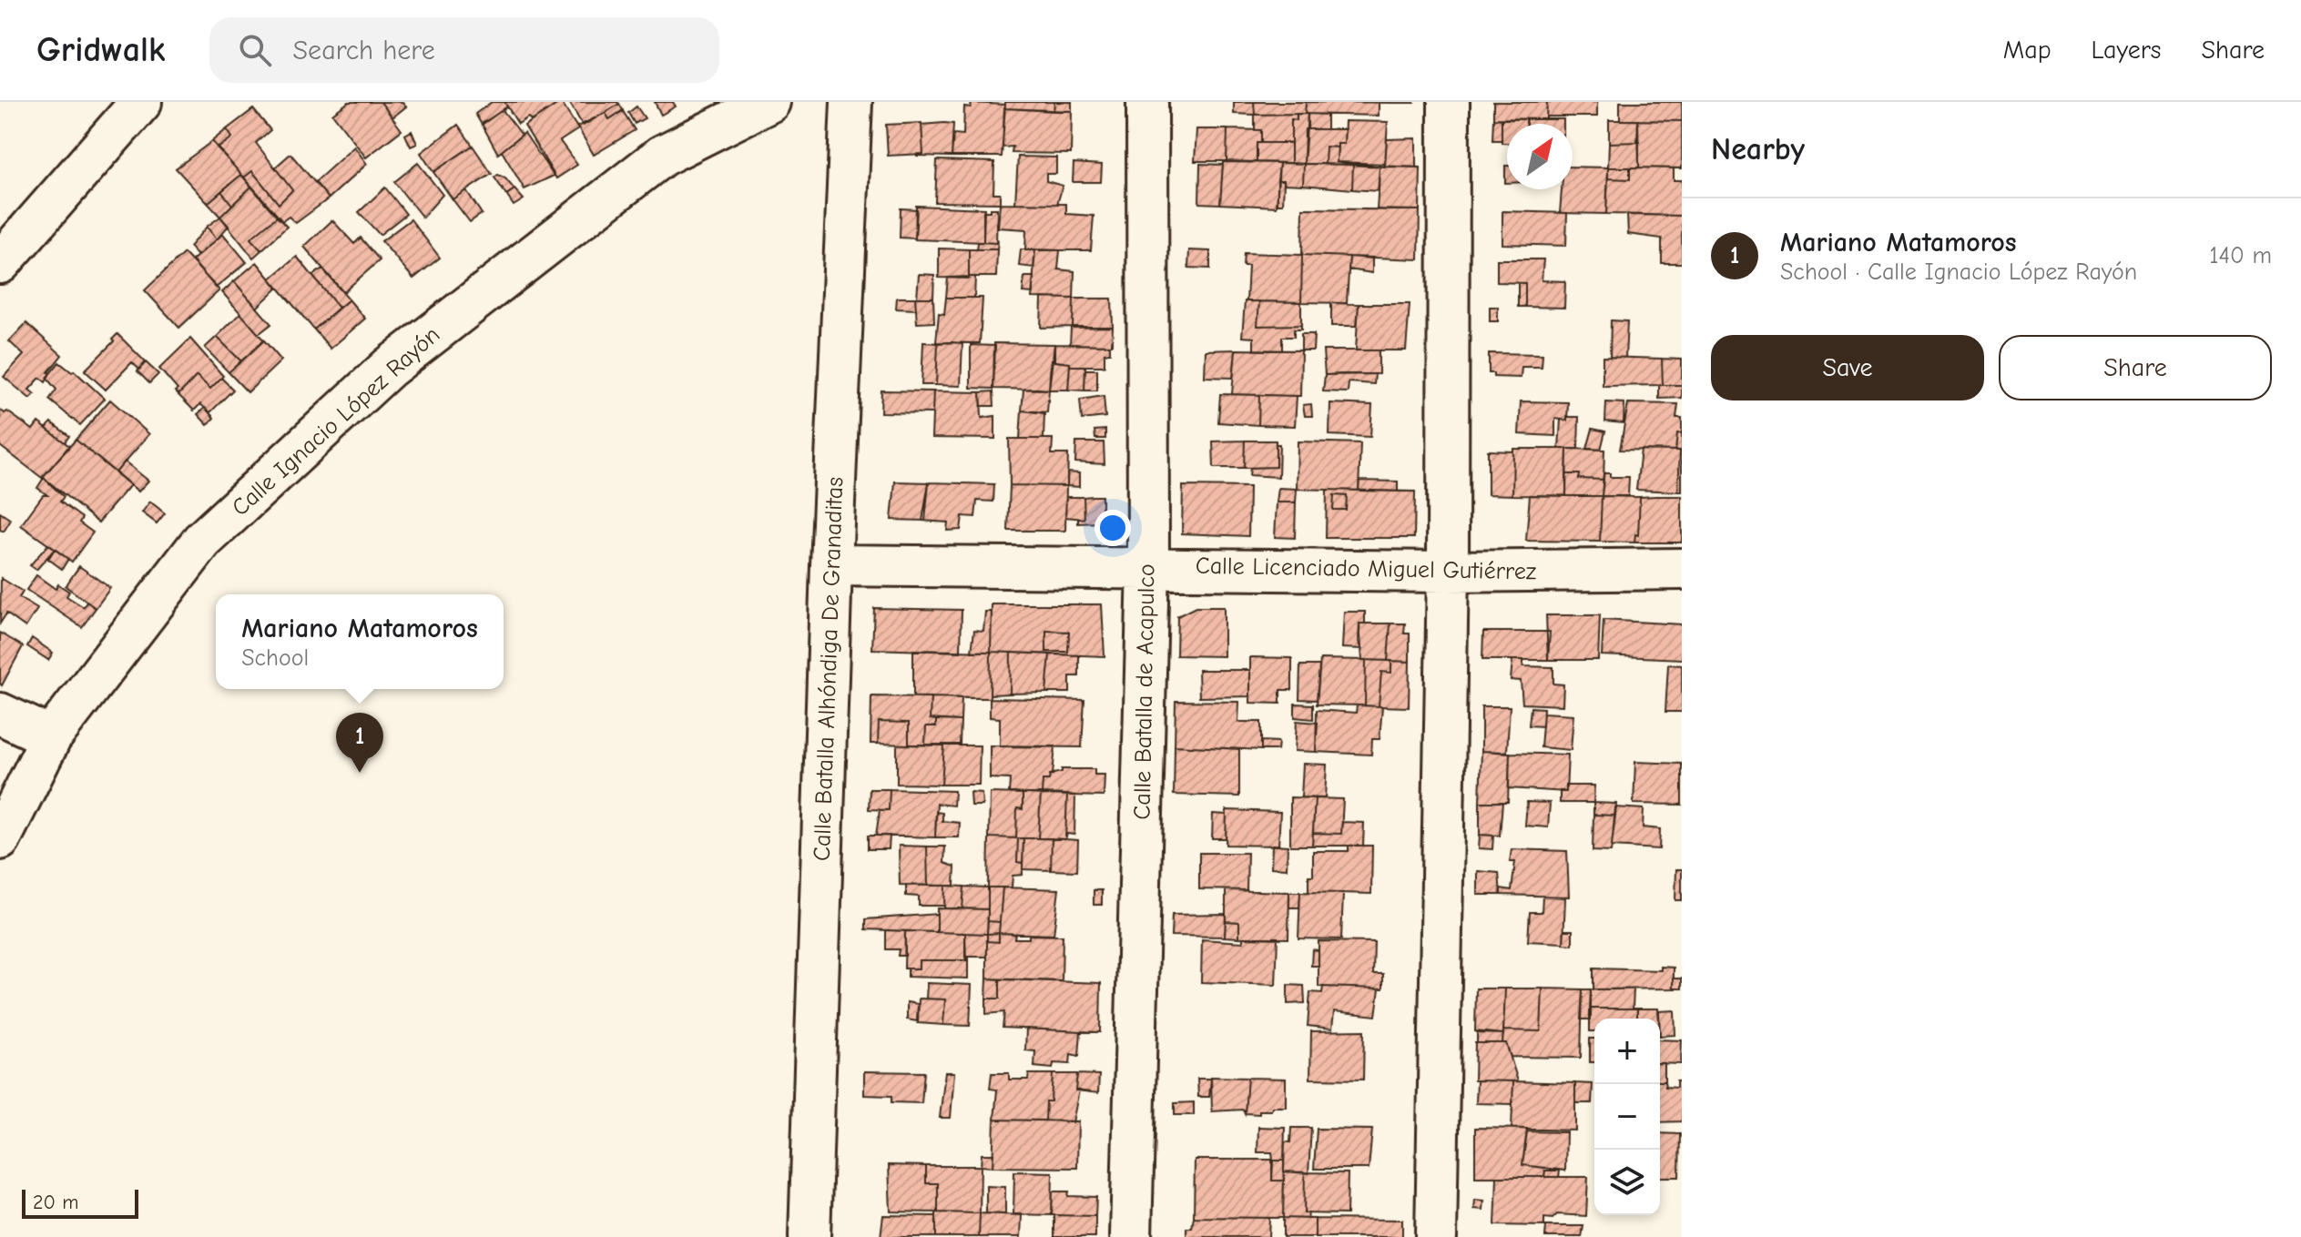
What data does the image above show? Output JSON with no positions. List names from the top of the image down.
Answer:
{
  "streets": {
    "street": [
      "Calle Ignacio López Rayón",
      "Calle Licenciado Miguel Gutiérrez",
      "Calle Batalla Alhóndiga De Granaditas",
      "Calle Batalla de Acapulco"
    ]
  },
  "crossings": [
    ["Calle Licenciado Miguel Gutiérrez", "Calle Batalla Alhóndiga De Granaditas"],
    ["Calle Licenciado Miguel Gutiérrez", "Calle Batalla de Acapulco"]
  ],
  "scale_bar": "20 m",
  "north": "top right",
  "page": {
    "header": "Gridwalk",
    "search": "Search here",
    "nav": ["Map", "Layers", "Share"],
    "heading": "Nearby",
    "list": [
      {
        "mark": "1",
        "name": "Mariano Matamoros",
        "note": "School · Calle Ignacio López Rayón",
        "value": "140 m"
      }
    ],
    "buttons": ["Save", "Share"],
    "popup": ["Mariano Matamoros", "School"],
    "pins": "1",
    "map_buttons": ["+", "−"],
    "scale": "20 m"
  }
}
